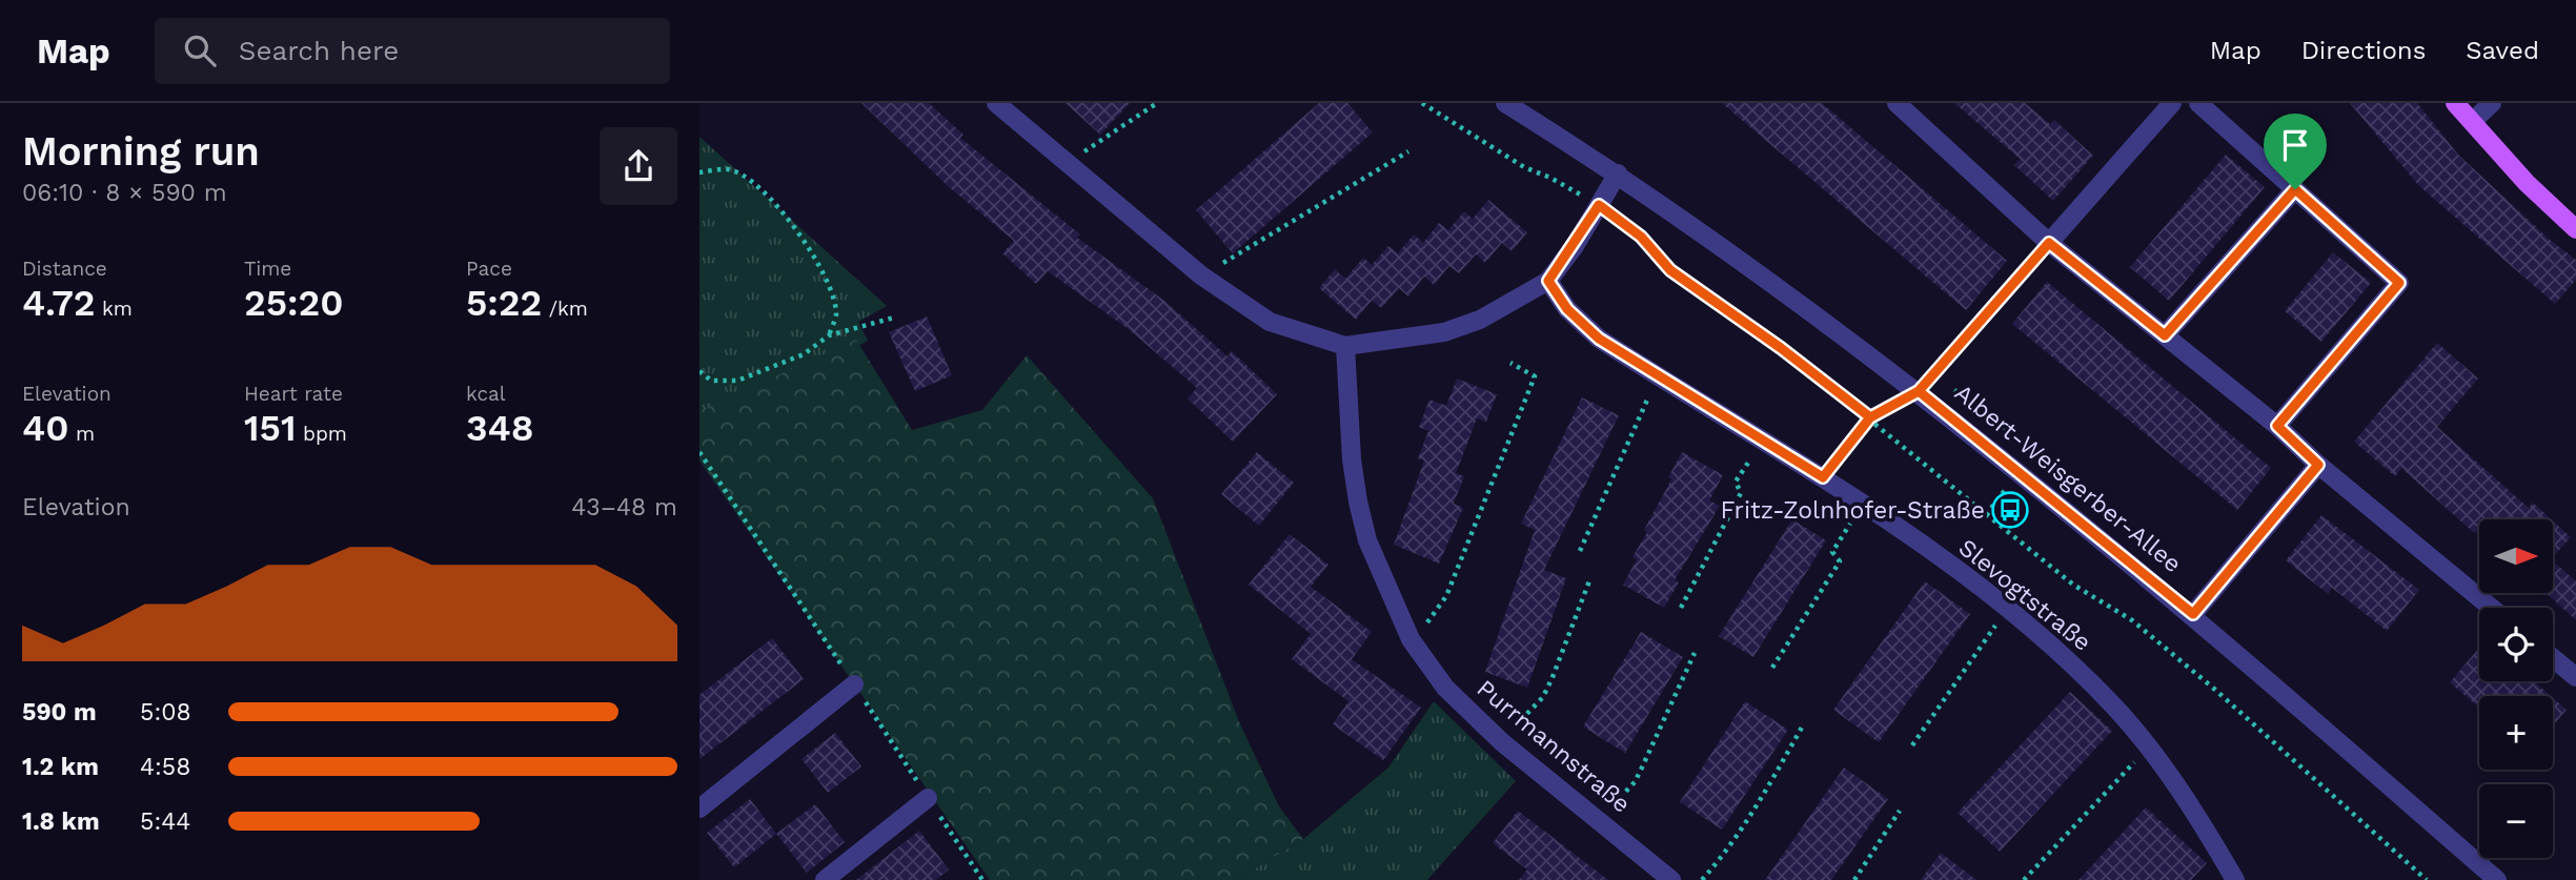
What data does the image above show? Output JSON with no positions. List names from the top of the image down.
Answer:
{
  "streets": {
    "street": ["Albert-Weisgerber-Allee", "Slevogtstraße", "Purrmannstraße"]
  },
  "places": {
    "bus stop": ["Fritz-Zolnhofer-Straße"]
  },
  "north": "right",
  "page": {
    "header": "Map",
    "search": "Search here",
    "nav": ["Map", "Directions", "Saved"],
    "heading": ["Morning run", "06:10 · 8 × 590 m"],
    "stats": [
      ["Distance", "4.72 km"],
      ["Time", "25:20"],
      ["Pace", "5:22 /km"],
      ["Elevation", "40 m"],
      ["Heart rate", "151 bpm"],
      ["kcal", "348"]
    ],
    "chart": ["Elevation", "43–48 m"],
    "map_buttons": ["+", "−"],
    "list": [
      {
        "name": "590 m",
        "note": "5:08"
      },
      {
        "name": "1.2 km",
        "note": "4:58"
      },
      {
        "name": "1.8 km",
        "note": "5:44"
      }
    ]
  }
}
